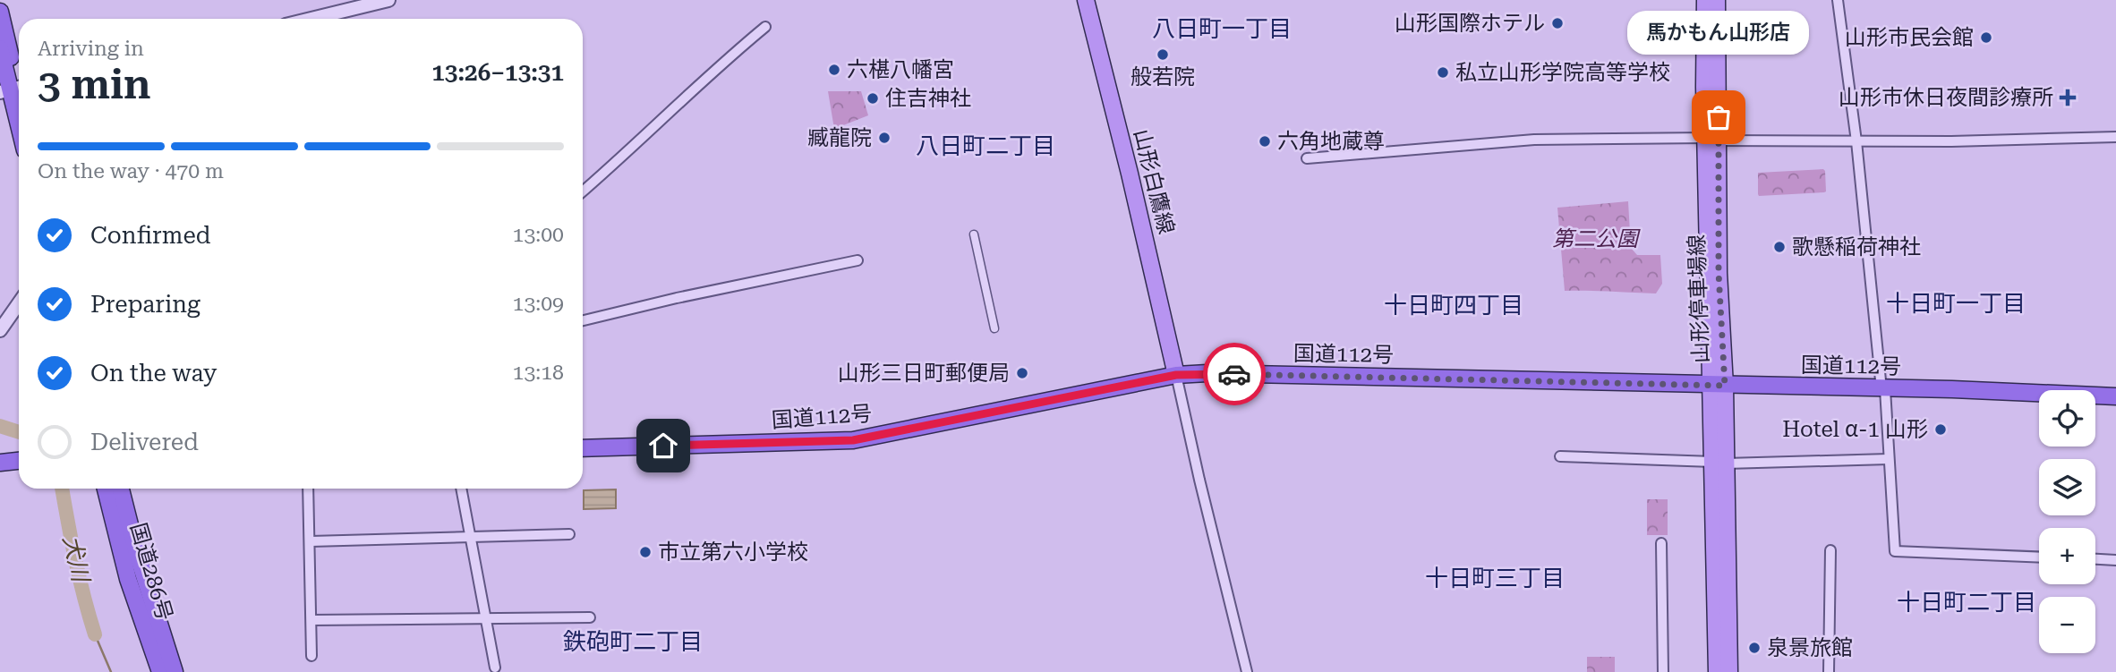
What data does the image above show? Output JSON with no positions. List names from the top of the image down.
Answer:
{
  "streets": {
    "highway": ["国道112号", "国道286号"],
    "main road": ["山形白鷹線", "山形停車場線"]
  },
  "crossings": [
    ["山形白鷹線", "国道112号"],
    ["山形停車場線", "国道112号"]
  ],
  "districts": [
    "八日町一丁目",
    "八日町二丁目",
    "十日町一丁目",
    "十日町四丁目",
    "十日町三丁目",
    "十日町二丁目",
    "鉄砲町二丁目"
  ],
  "water": ["犬川"],
  "parks": ["第二公園"],
  "places": {
    "other": [
      "山形国際ホテル",
      "山形市民会館",
      "般若院",
      "六椹八幡宮",
      "私立山形学院高等学校",
      "住吉神社",
      "馬かもん山形店",
      "臧龍院",
      "六角地蔵尊",
      "歌懸稲荷神社",
      "山形三日町郵便局",
      "Hotel α-1 山形",
      "市立第六小学校",
      "泉景旅館"
    ],
    "health": ["山形市休日夜間診療所"]
  },
  "page": {
    "bubble": "馬かもん山形店",
    "heading": ["3 min", "Arriving in", "13:26–13:31"],
    "bar": "On the way · 470 m",
    "list": [
      ["Confirmed", "13:00"],
      ["Preparing", "13:09"],
      ["On the way", "13:18"],
      "Delivered"
    ],
    "map_buttons": ["+", "−"]
  }
}
